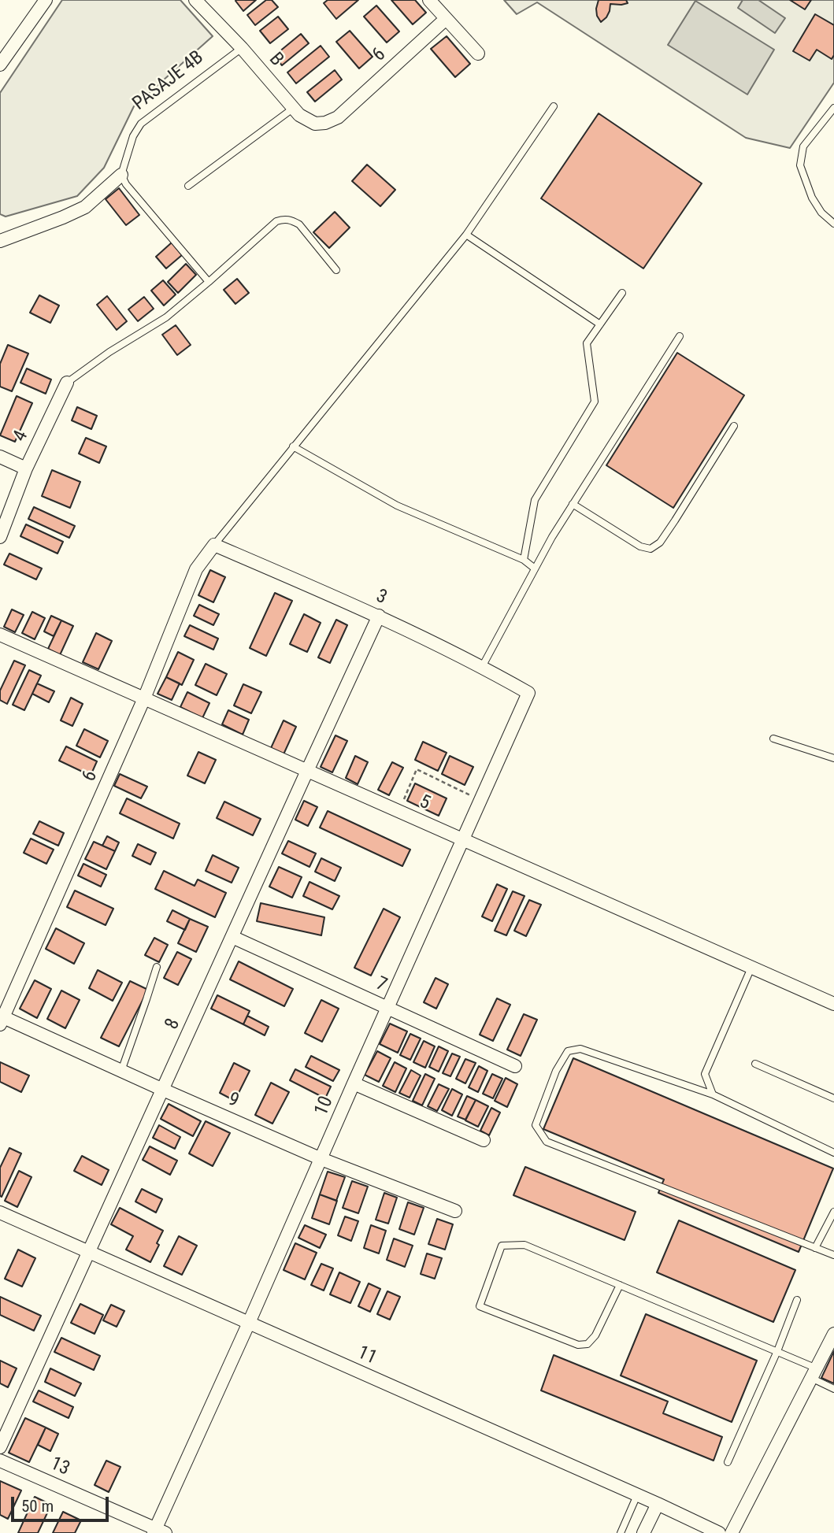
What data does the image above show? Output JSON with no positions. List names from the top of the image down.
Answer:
{
  "streets": {
    "street": [
      "6",
      "B",
      "4",
      "3",
      "5",
      "7",
      "8",
      "9",
      "10",
      "11",
      "13"
    ],
    "lane": ["PASAJE 4B"]
  },
  "crossings": [
    ["6", "B"],
    ["6", "3"],
    ["6", "5"],
    ["6", "9"],
    ["B", "PASAJE 4B"],
    ["3", "8"],
    ["3", "10"],
    ["5", "8"],
    ["5", "10"],
    ["7", "8"],
    ["7", "10"],
    ["8", "9"],
    ["8", "11"],
    ["9", "10"],
    ["10", "11"],
    ["10", "13"]
  ],
  "scale_bar": "50 m"
}
